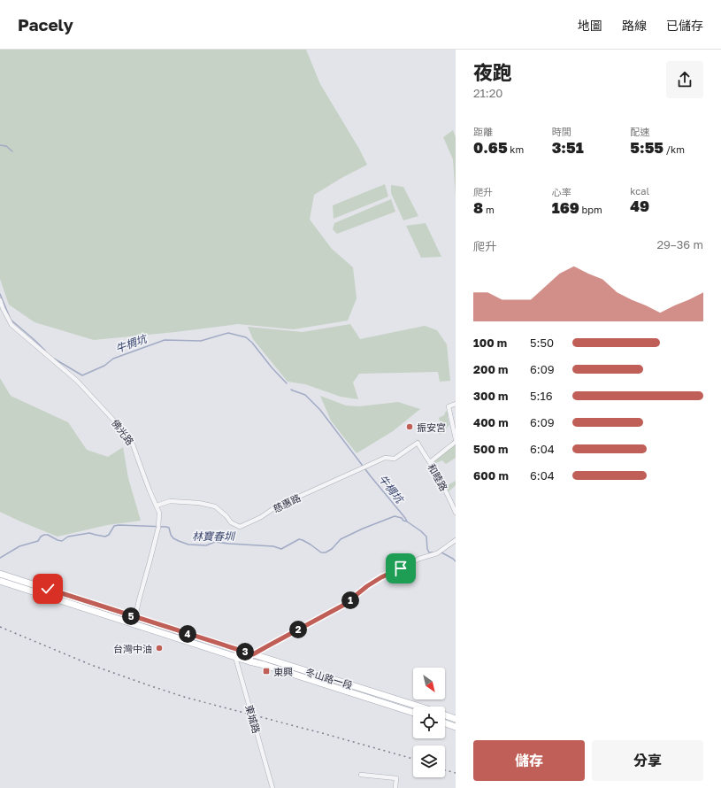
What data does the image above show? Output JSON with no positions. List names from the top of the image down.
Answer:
{
  "streets": {
    "main road": ["冬山路一段"],
    "street": [
      "佛光路",
      "和睦路",
      "慈惠路",
      "東城路"
    ]
  },
  "crossings": [
    ["佛光路", "慈惠路"],
    ["佛光路", "冬山路一段"],
    ["和睦路", "慈惠路"],
    ["冬山路一段", "東城路"]
  ],
  "water": ["牛椆坑", "林寶春圳"],
  "places": {
    "other": ["振安宮", "台灣中油"],
    "transit": ["東興"]
  },
  "north": "bottom right",
  "page": {
    "header": "Pacely",
    "nav": ["地圖", "路線", "已儲存"],
    "heading": ["夜跑", "21:20"],
    "stats": [
      ["距離", "0.65 km"],
      ["時間", "3:51"],
      ["配速", "5:55 /km"],
      ["爬升", "8 m"],
      ["心率", "169 bpm"],
      ["kcal", "49"]
    ],
    "chart": ["爬升", "29–36 m"],
    "list": [
      {
        "name": "100 m",
        "note": "5:50"
      },
      {
        "name": "200 m",
        "note": "6:09"
      },
      {
        "name": "300 m",
        "note": "5:16"
      },
      {
        "name": "400 m",
        "note": "6:09"
      },
      {
        "name": "500 m",
        "note": "6:04"
      },
      {
        "name": "600 m",
        "note": "6:04"
      }
    ],
    "pins": [
      "1",
      "5",
      "2",
      "4",
      "3"
    ],
    "buttons": ["儲存", "分享"]
  }
}
